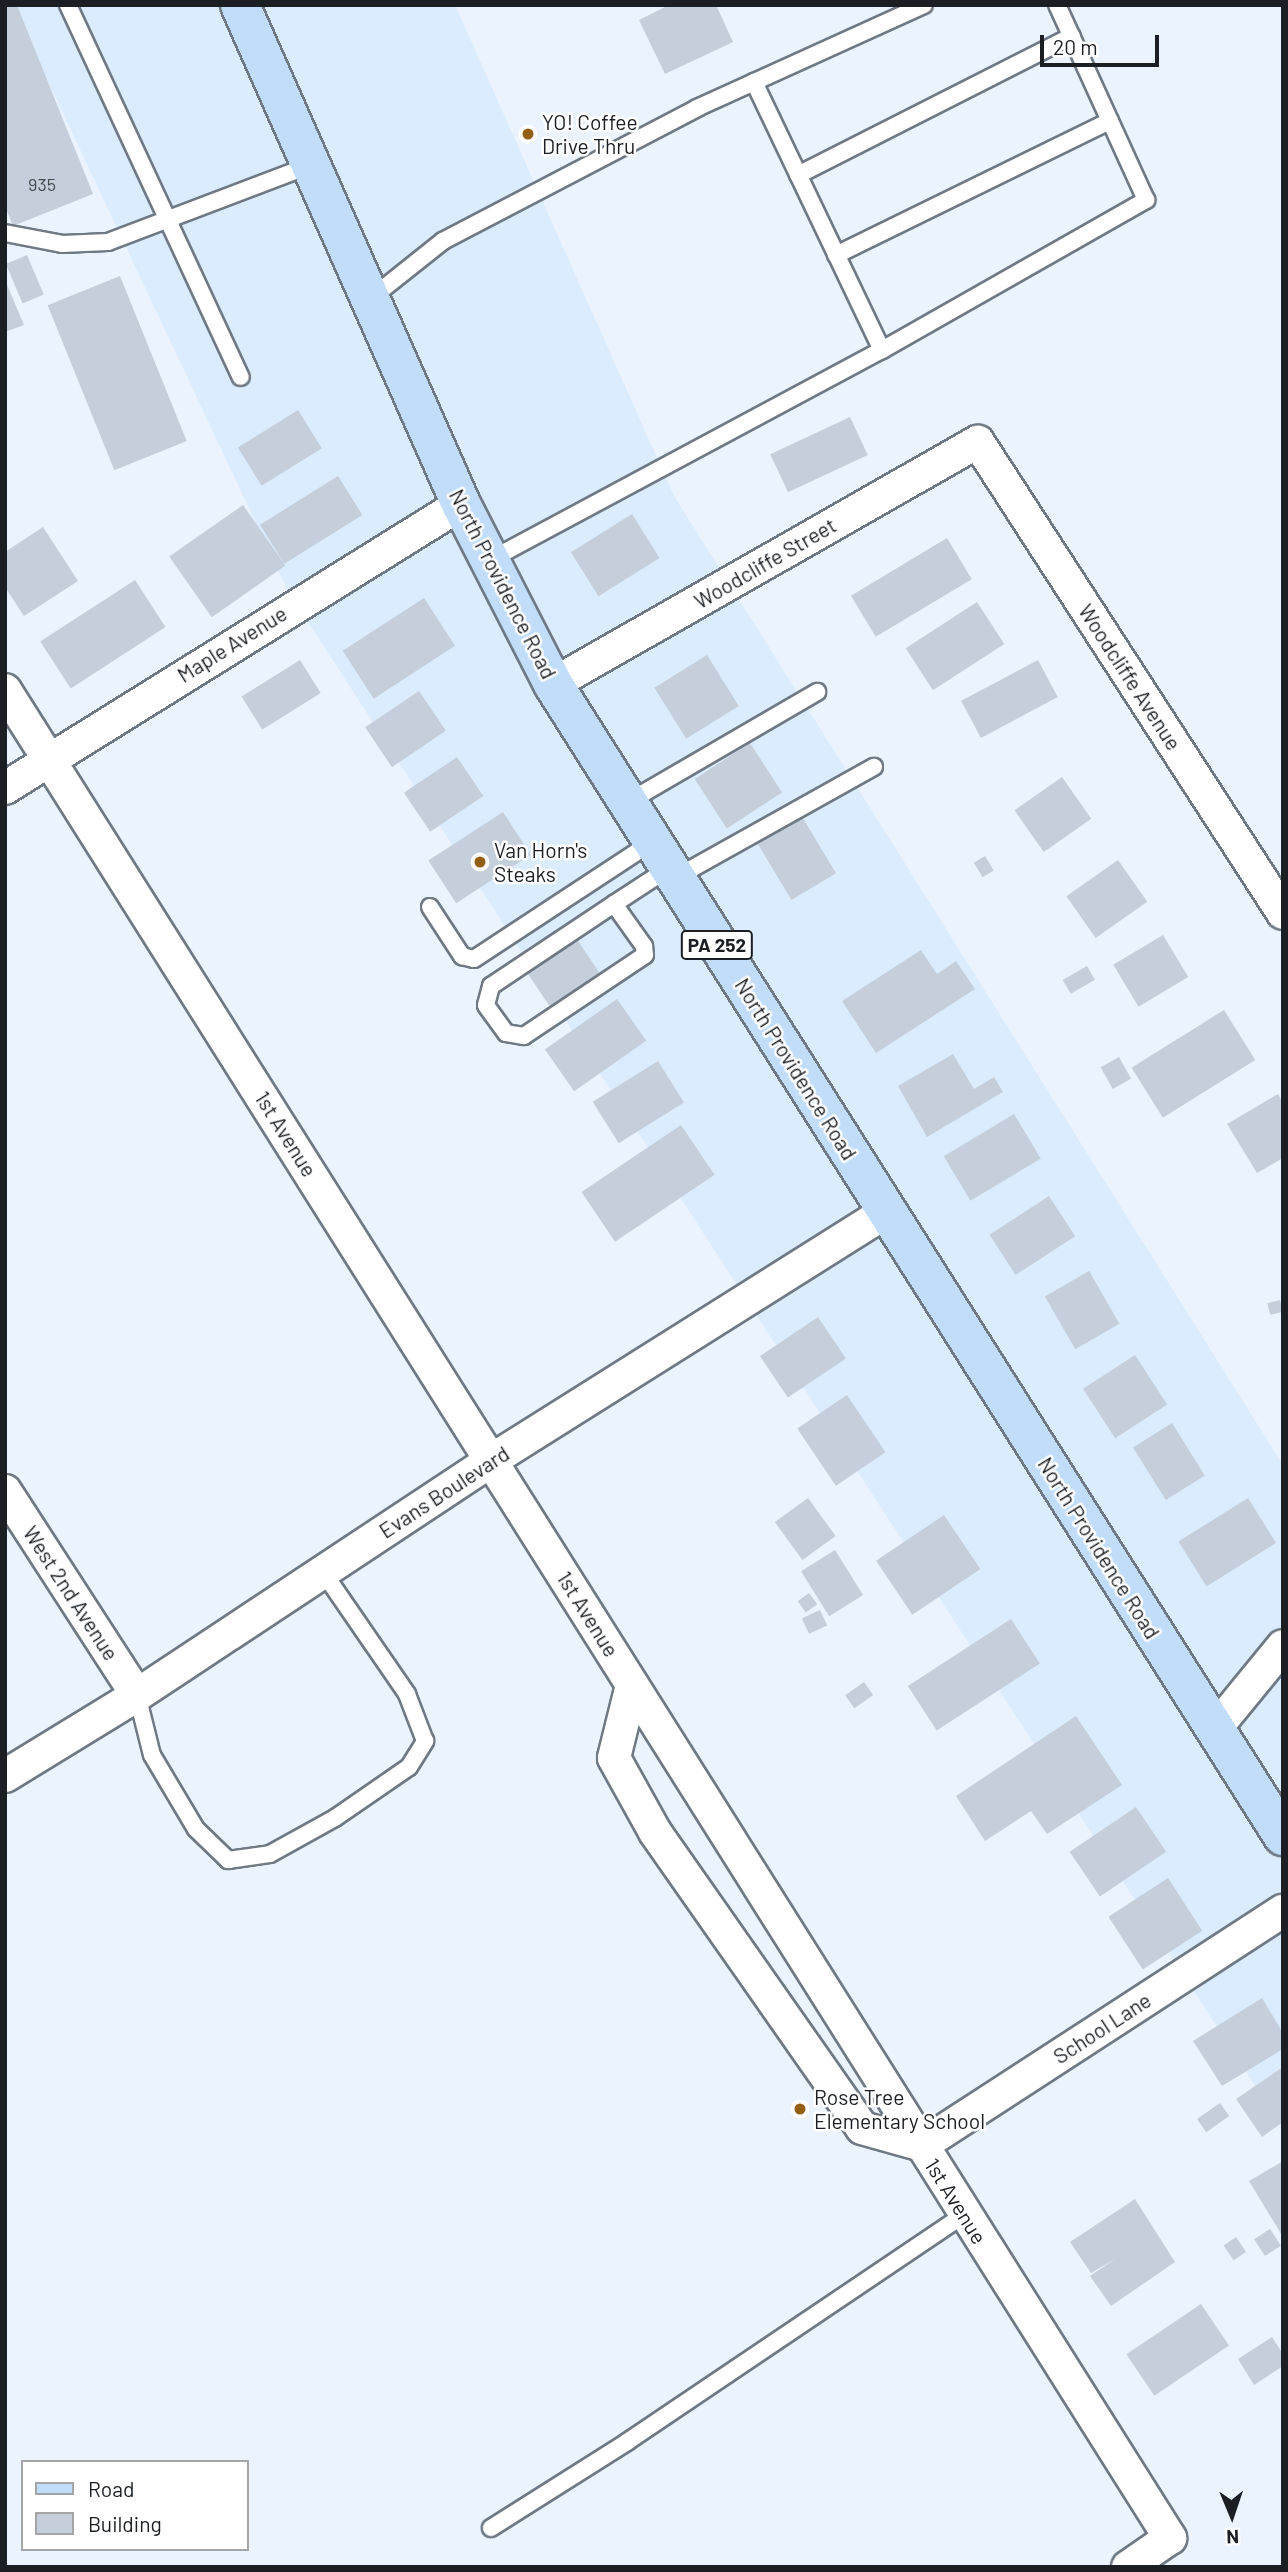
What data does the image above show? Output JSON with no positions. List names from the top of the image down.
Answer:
{
  "streets": {
    "main road": ["North Providence Road", "PA 252"],
    "street": [
      "Woodcliffe Street",
      "Maple Avenue",
      "Woodcliffe Avenue",
      "1st Avenue",
      "Evans Boulevard",
      "West 2nd Avenue",
      "School Lane"
    ]
  },
  "crossings": [
    ["Woodcliffe Street", "North Providence Road"],
    ["Woodcliffe Street", "Woodcliffe Avenue"],
    ["North Providence Road", "Maple Avenue"],
    ["North Providence Road", "Evans Boulevard"],
    ["Maple Avenue", "1st Avenue"],
    ["1st Avenue", "Evans Boulevard"],
    ["1st Avenue", "School Lane"],
    ["Evans Boulevard", "West 2nd Avenue"]
  ],
  "places": ["YO! Coffee Drive Thru", "Van Horn's Steaks", "Rose Tree Elementary School"],
  "house_numbers": ["935"],
  "legend": ["Road", "Building"],
  "scale_bar": "20 m",
  "north": "bottom"
}
